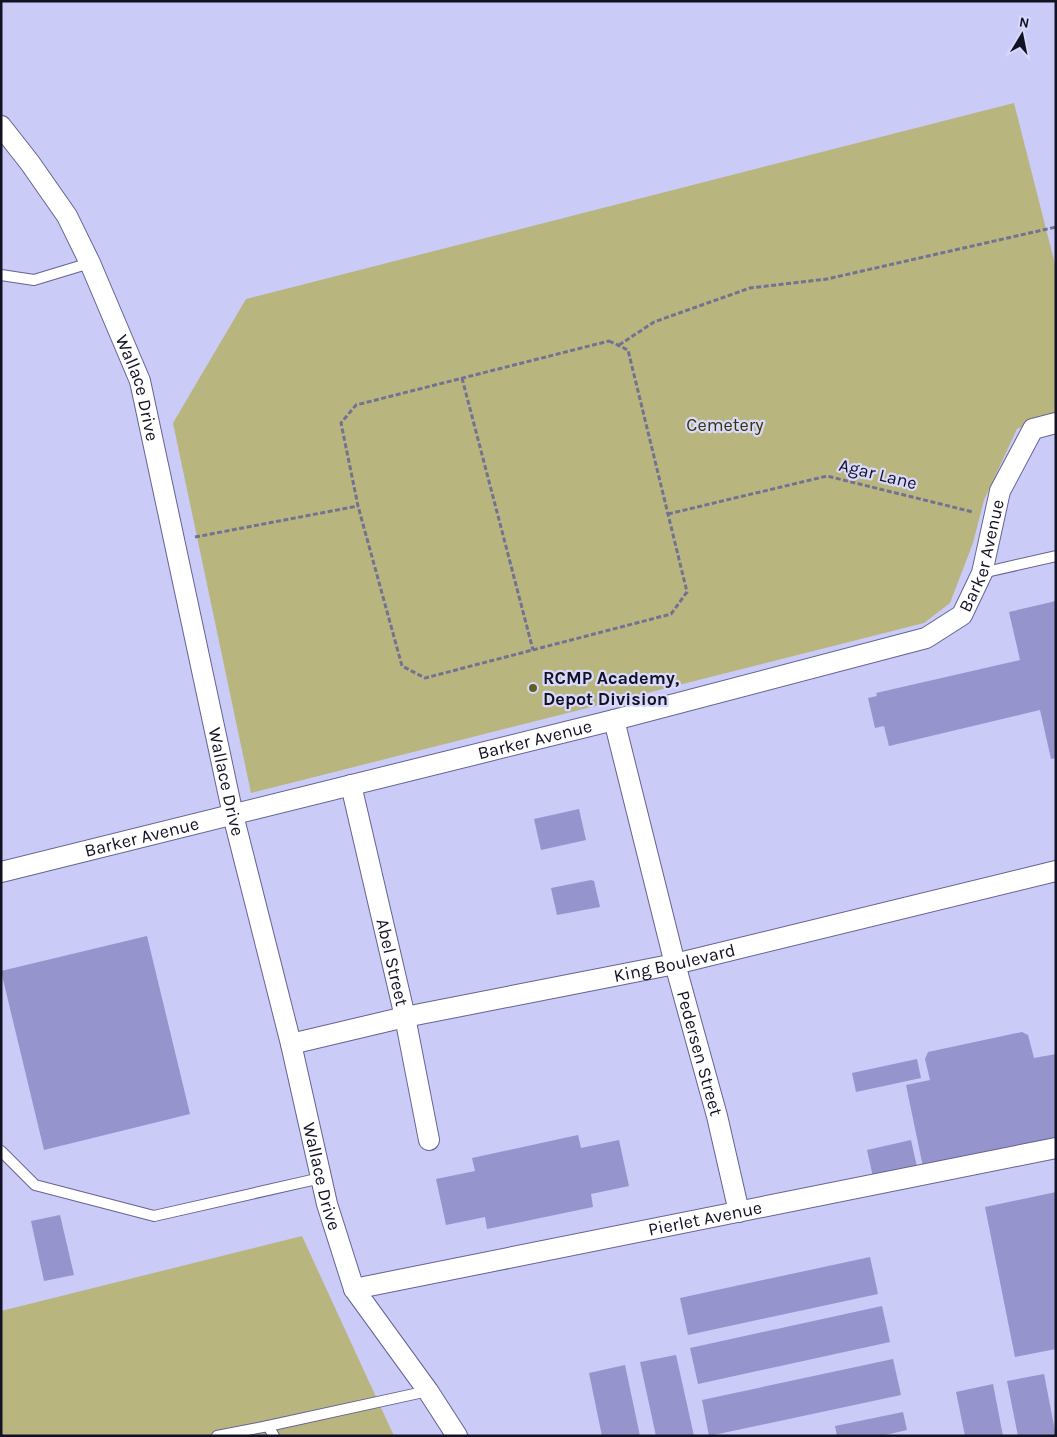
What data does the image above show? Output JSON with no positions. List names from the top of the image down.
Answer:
{
  "streets": {
    "street": [
      "Wallace Drive",
      "Barker Avenue",
      "Abel Street",
      "King Boulevard",
      "Pedersen Street",
      "Pierlet Avenue"
    ],
    "path": ["Agar Lane"]
  },
  "crossings": [
    ["Wallace Drive", "Barker Avenue"],
    ["Wallace Drive", "King Boulevard"],
    ["Wallace Drive", "Pierlet Avenue"],
    ["Agar Lane", "Barker Avenue"],
    ["Barker Avenue", "Abel Street"],
    ["Barker Avenue", "Pedersen Street"],
    ["Abel Street", "King Boulevard"],
    ["King Boulevard", "Pedersen Street"],
    ["Pedersen Street", "Pierlet Avenue"]
  ],
  "parks": ["Cemetery"],
  "places": ["RCMP Academy, Depot Division"],
  "north": "top"
}
